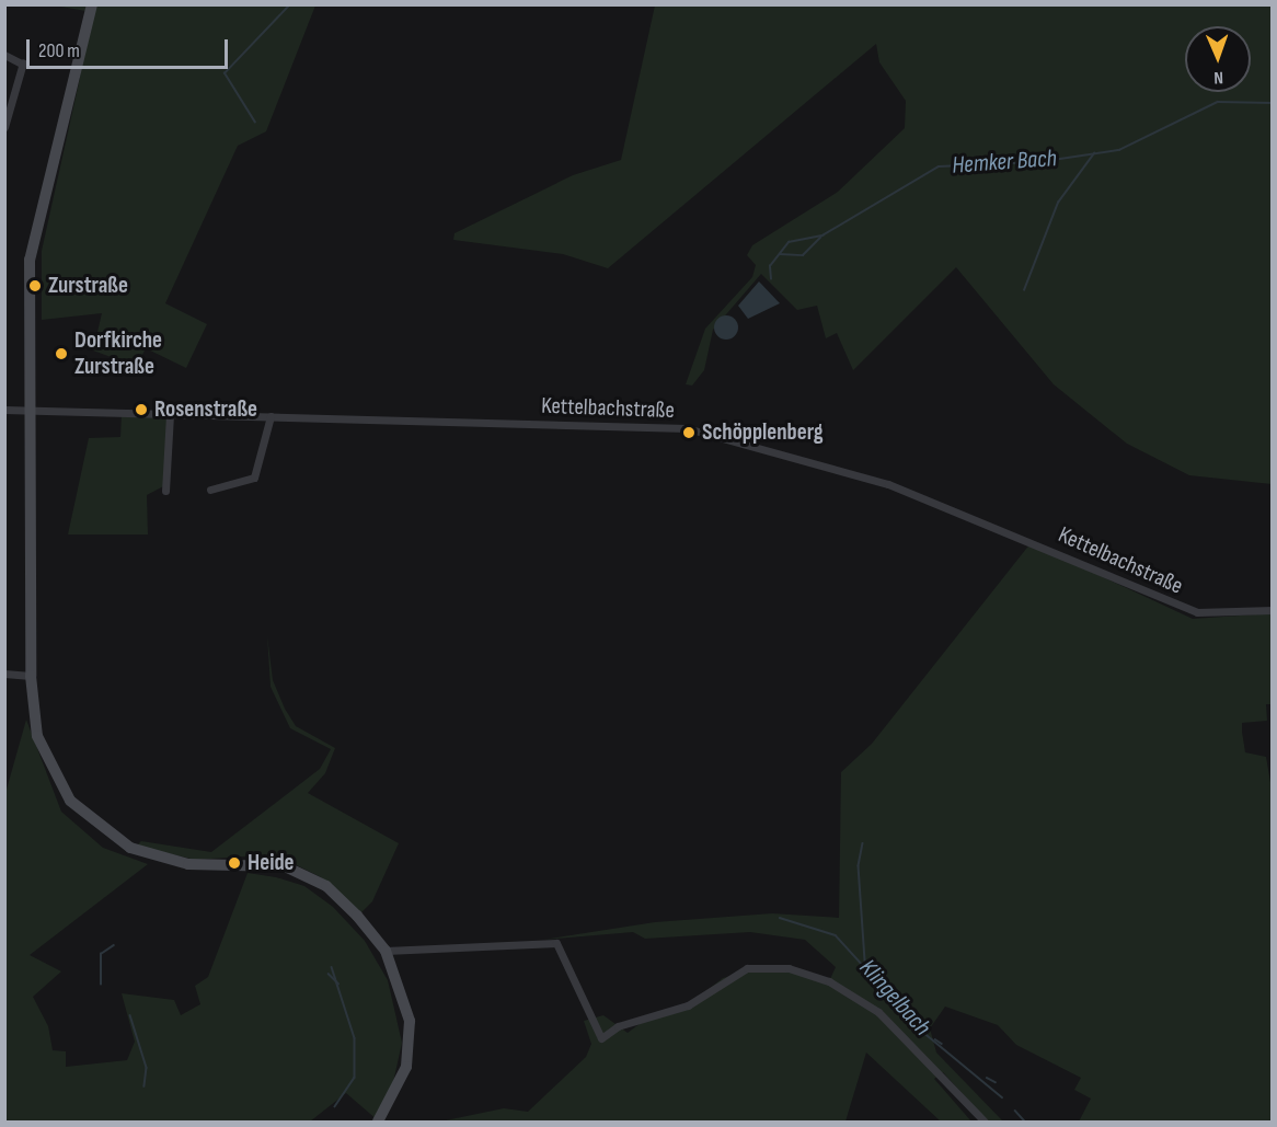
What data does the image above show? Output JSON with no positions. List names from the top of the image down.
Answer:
{
  "streets": {
    "street": ["Kettelbachstraße"]
  },
  "water": ["Hemker Bach", "Klingelbach"],
  "places": [
    "Zurstraße",
    "Dorfkirche Zurstraße",
    "Rosenstraße",
    "Schöpplenberg",
    "Heide"
  ],
  "scale_bar": "200 m",
  "north": "bottom"
}
